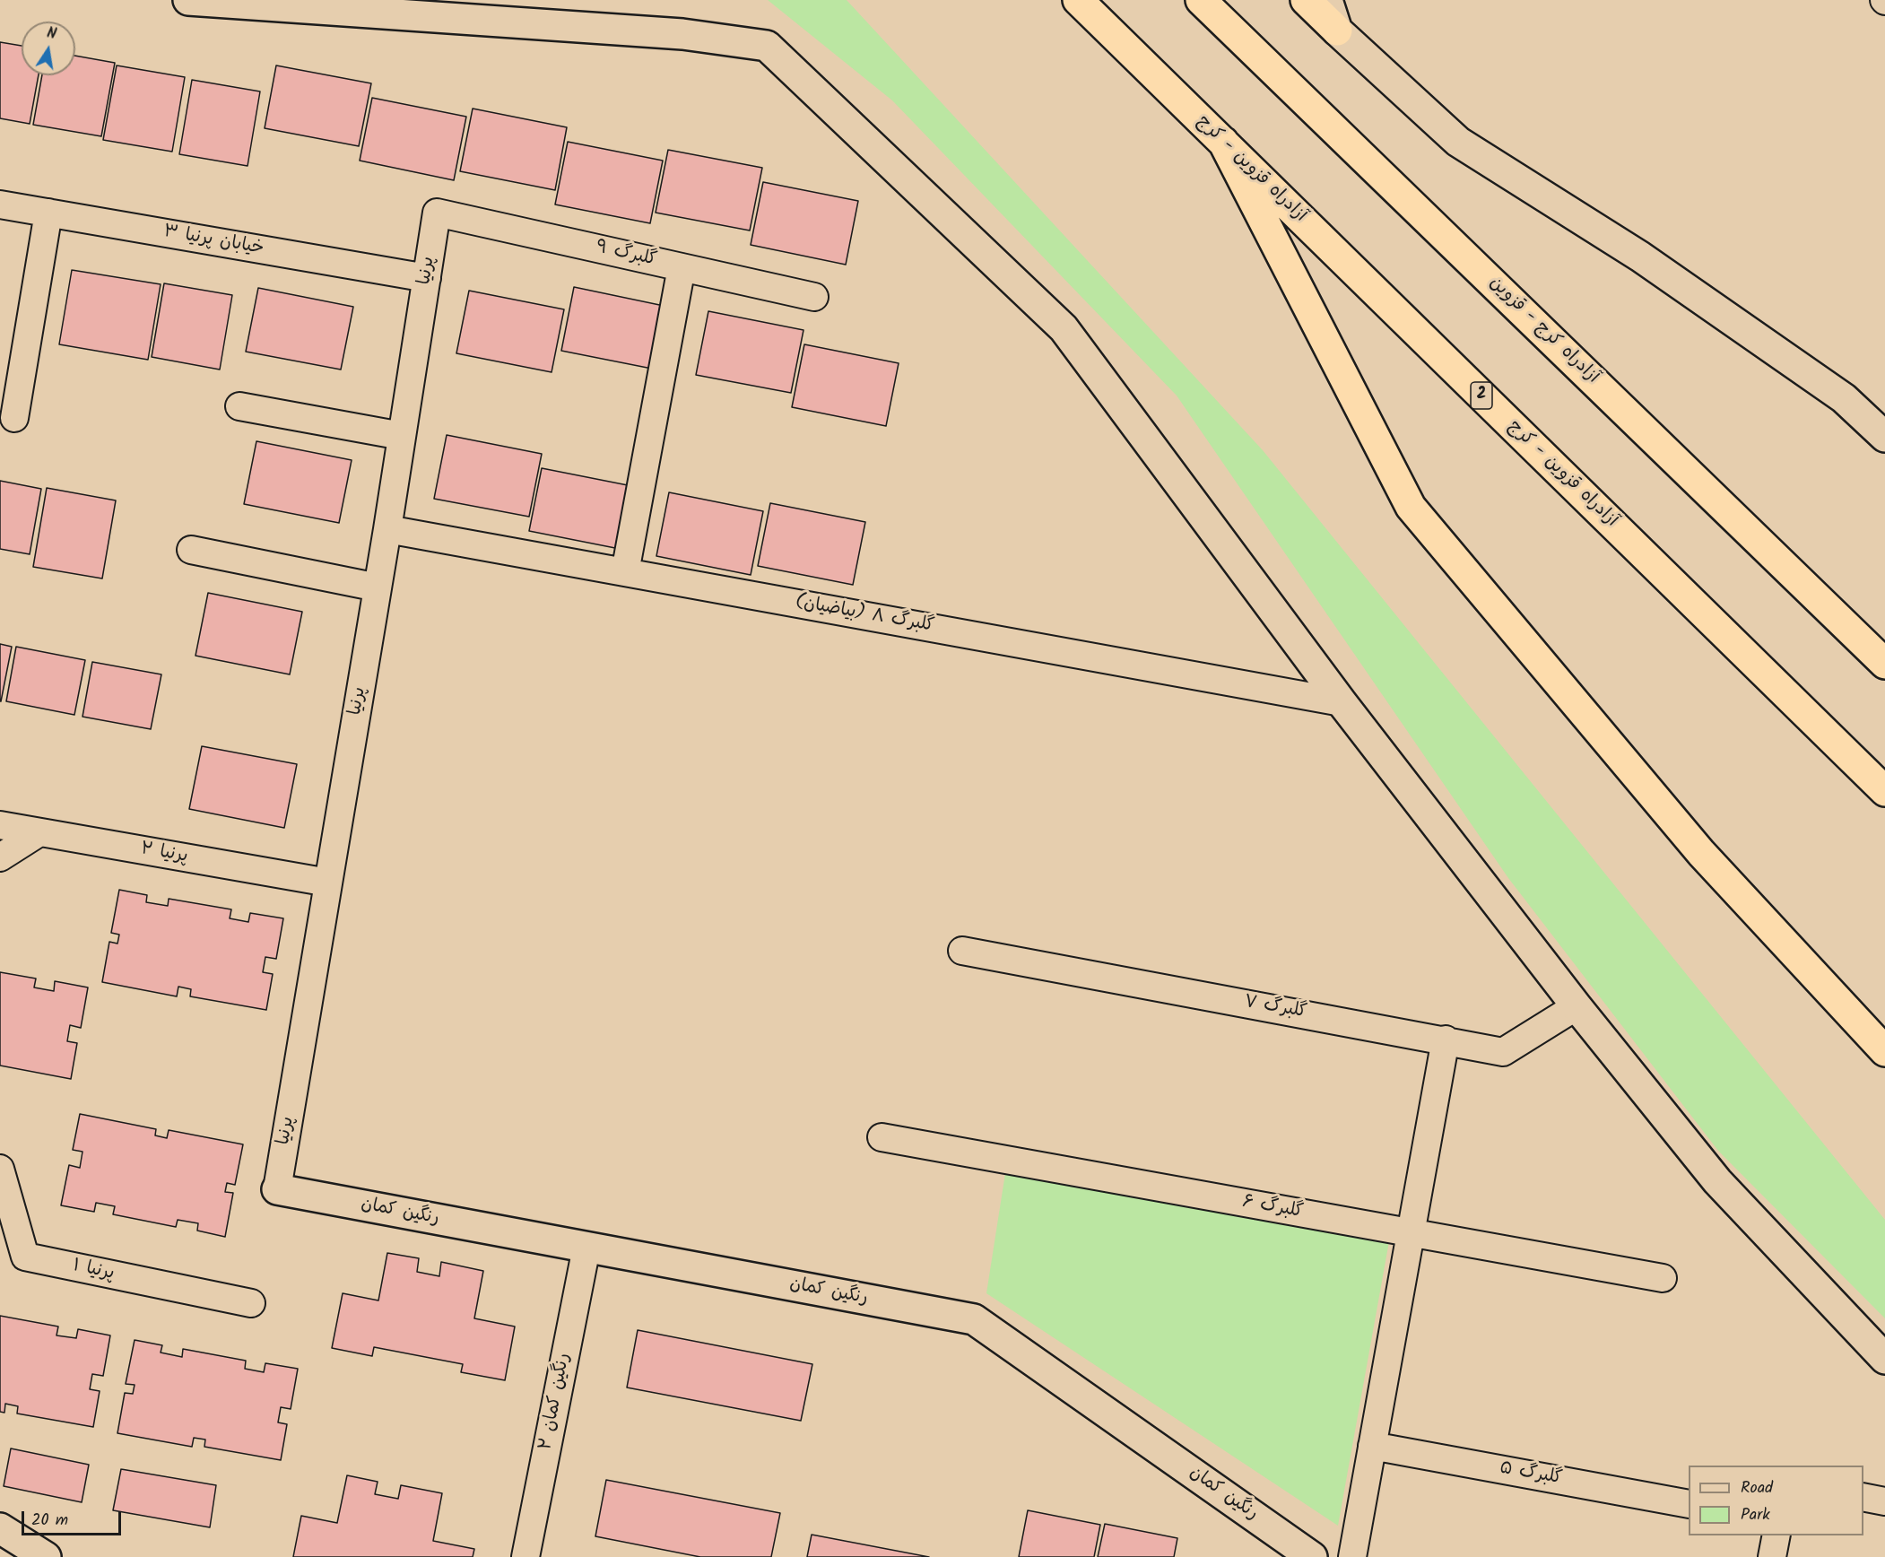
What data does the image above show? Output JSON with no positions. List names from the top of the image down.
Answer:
{
  "streets": {
    "highway": ["آزادراه قزوین - کرج", "آزادراه کرج - قزوین", "2"],
    "main road": ["رنگین کمان"],
    "street": [
      "خیابان پرنیا ۳",
      "گلبرگ ۹",
      "پرنیا",
      "گلبرگ ۸ (بیاضیان)",
      "پرنیا ۲",
      "گلبرگ ۷",
      "گلبرگ ۶",
      "پرنیا ۱",
      "رنگین کمان ۲",
      "گلبرگ ۵"
    ]
  },
  "crossings": [
    ["خیابان پرنیا ۳", "پرنیا"],
    ["گلبرگ ۹", "پرنیا"],
    ["پرنیا", "گلبرگ ۸ (بیاضیان)"],
    ["پرنیا", "پرنیا ۲"],
    ["پرنیا", "رنگین کمان"],
    ["رنگین کمان", "رنگین کمان ۲"]
  ],
  "legend": ["Road", "Park"],
  "scale_bar": "20 m",
  "north": "top"
}
